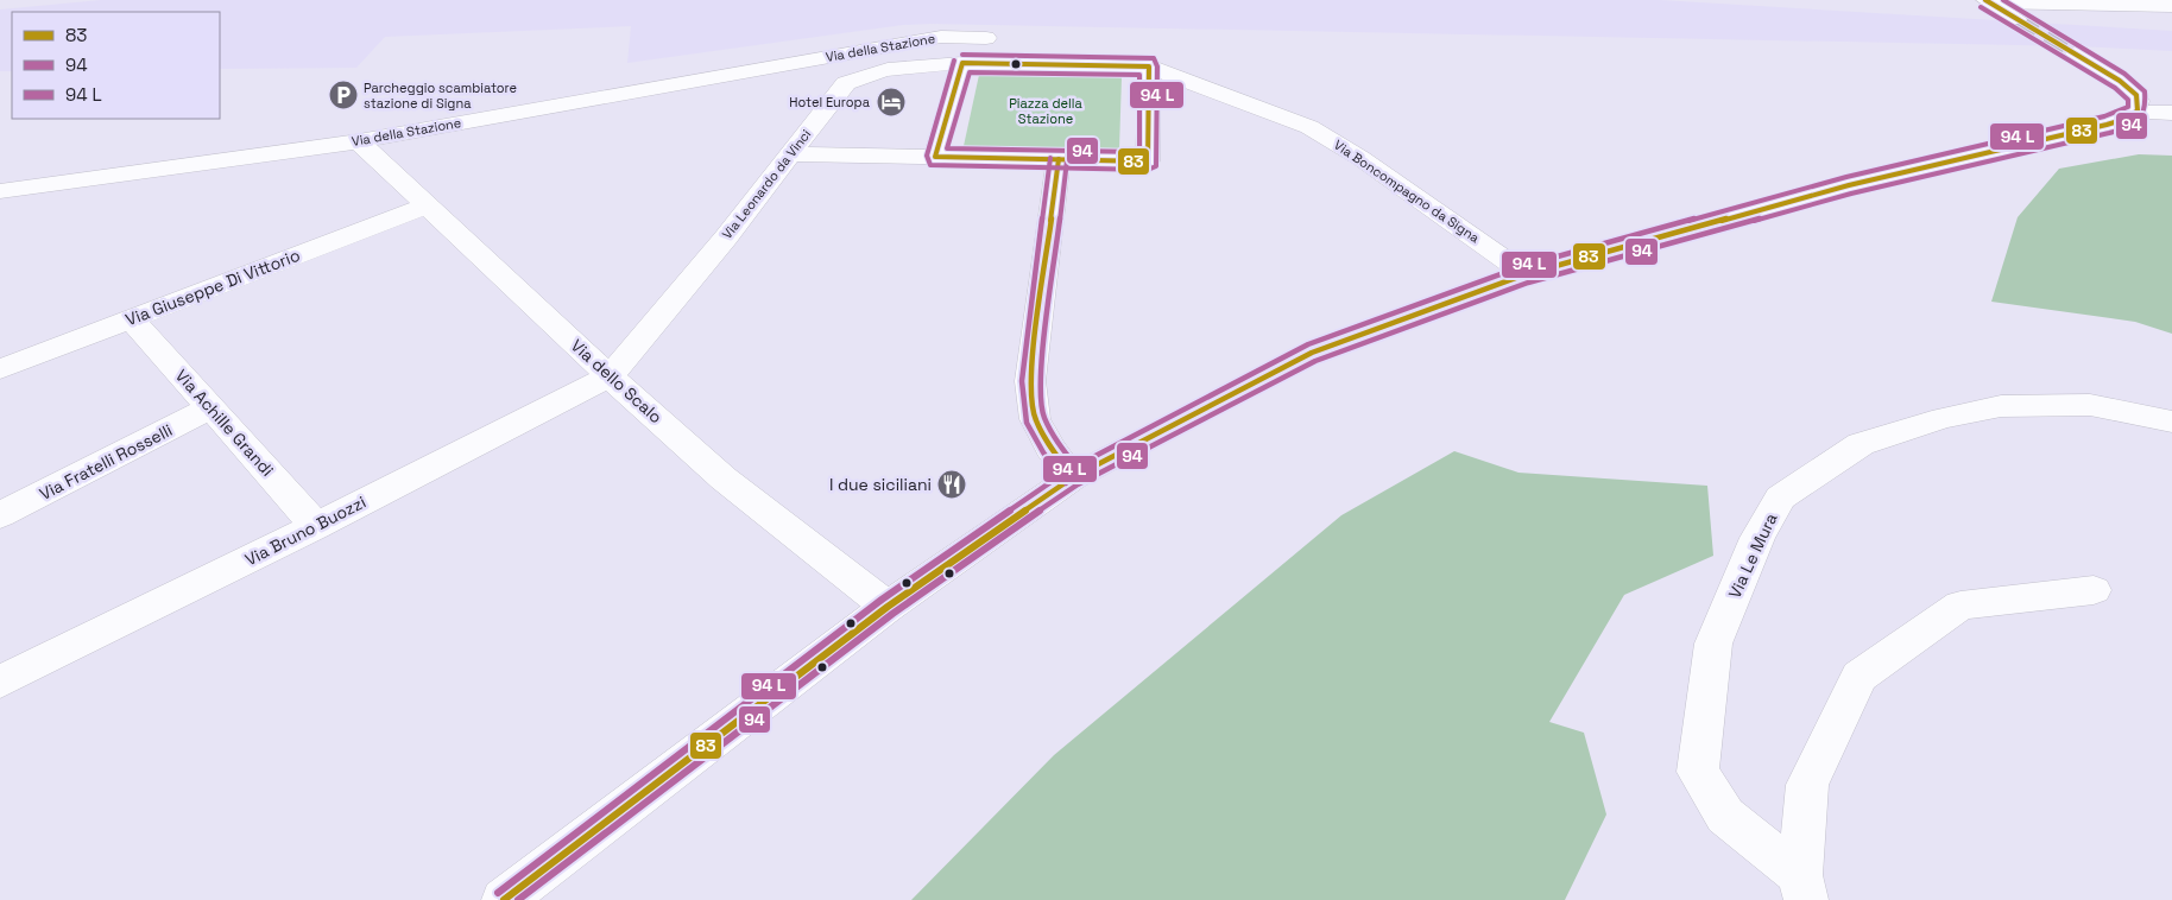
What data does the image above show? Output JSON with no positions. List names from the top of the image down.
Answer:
{
  "streets": {
    "street": [
      "Via della Stazione",
      "Via Leonardo da Vinci",
      "Via Boncompagno da Signa",
      "Via Giuseppe Di Vittorio",
      "Via dello Scalo",
      "Via Achille Grandi",
      "Via Fratelli Rosselli",
      "Via Bruno Buozzi",
      "Via Le Mura"
    ]
  },
  "crossings": [
    ["Via della Stazione", "Via dello Scalo"],
    ["Via Leonardo da Vinci", "Via dello Scalo"],
    ["Via Leonardo da Vinci", "Via Bruno Buozzi"],
    ["Via Giuseppe Di Vittorio", "Via dello Scalo"],
    ["Via Giuseppe Di Vittorio", "Via Achille Grandi"],
    ["Via dello Scalo", "Via Bruno Buozzi"],
    ["Via Achille Grandi", "Via Fratelli Rosselli"],
    ["Via Achille Grandi", "Via Bruno Buozzi"]
  ],
  "parks": ["Piazza della Stazione"],
  "places": {
    "parking": ["Parcheggio scambiatore stazione di Signa"],
    "hotel": ["Hotel Europa"],
    "restaurant": ["I due siciliani"]
  },
  "lines": ["transit line 83", "transit line 94"],
  "legend": ["83", "94", "94 L"]
}
